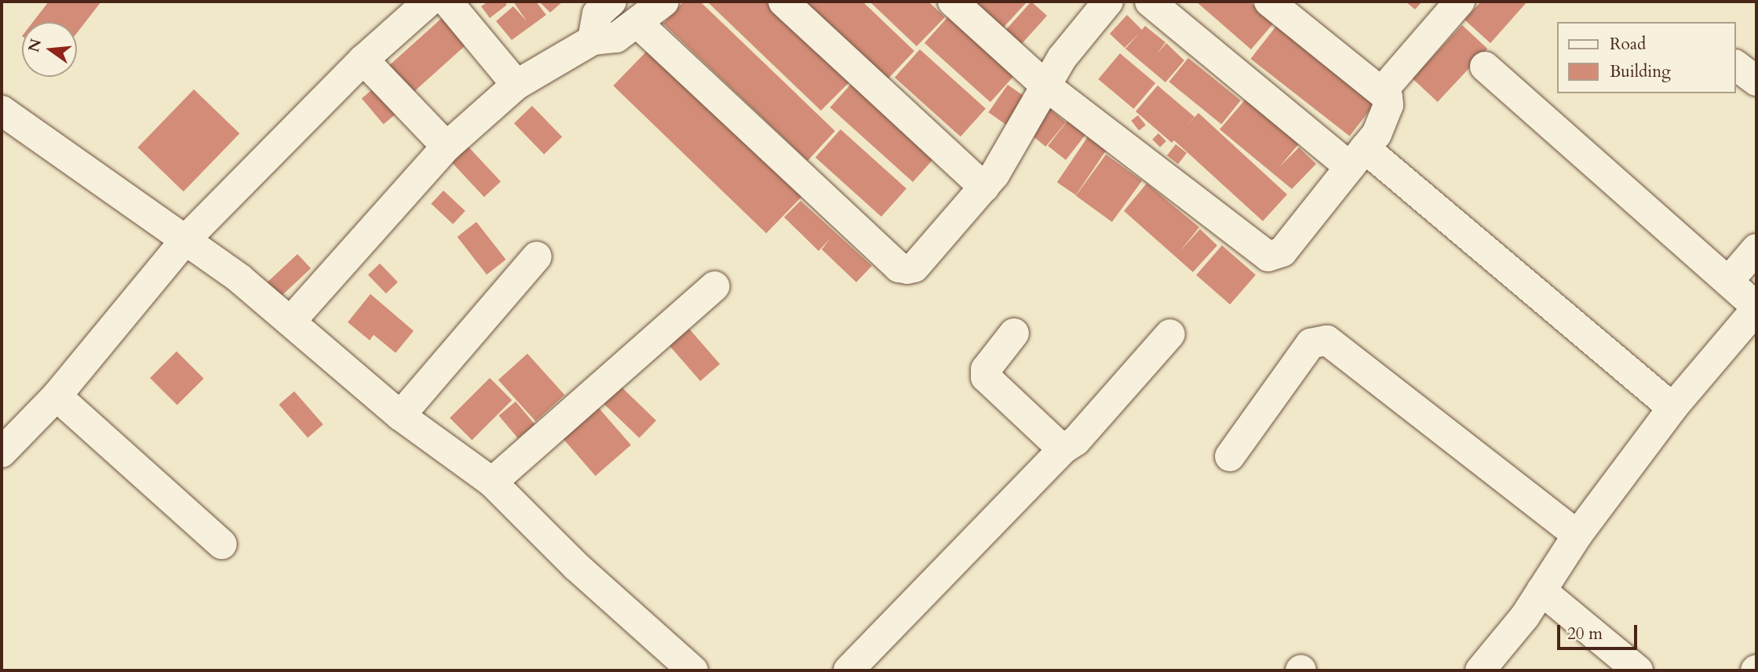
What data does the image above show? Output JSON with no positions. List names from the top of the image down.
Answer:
{
  "legend": ["Road", "Building"],
  "scale_bar": "20 m",
  "north": "left"
}
